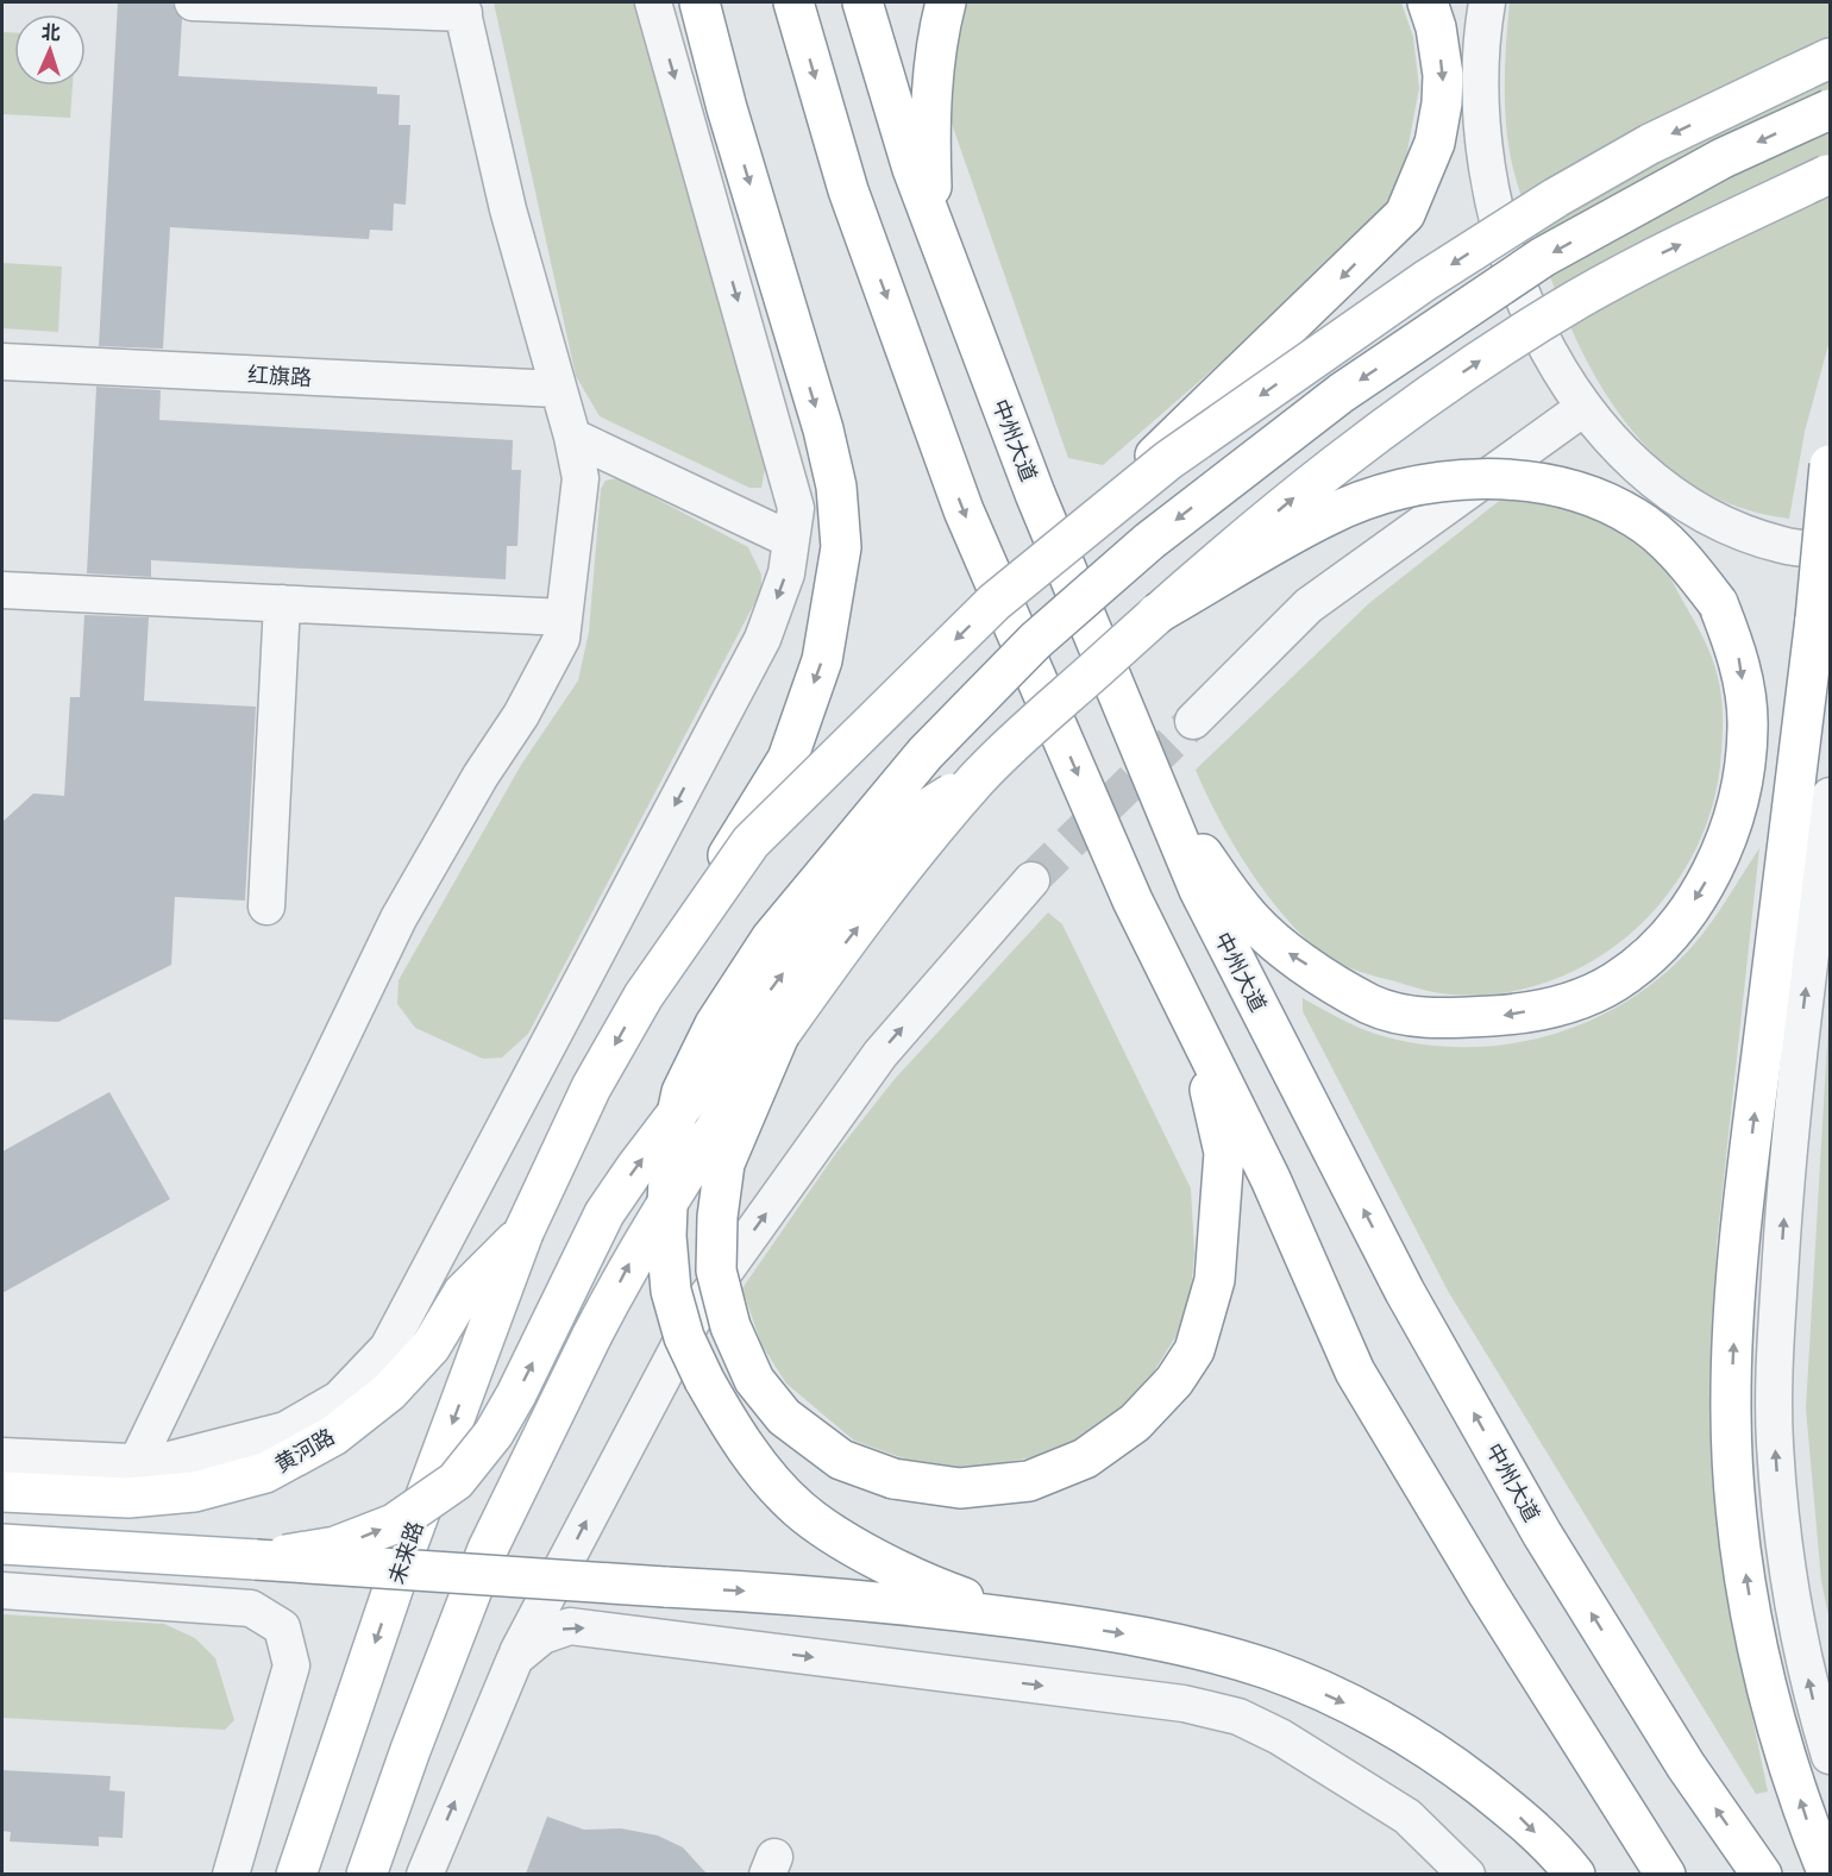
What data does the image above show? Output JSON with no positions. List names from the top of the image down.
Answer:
{
  "streets": {
    "main road": ["中州大道", "黄河路", "未来路"],
    "street": ["红旗路"]
  },
  "crossings": [
    ["黄河路", "未来路"]
  ],
  "north": "top"
}
